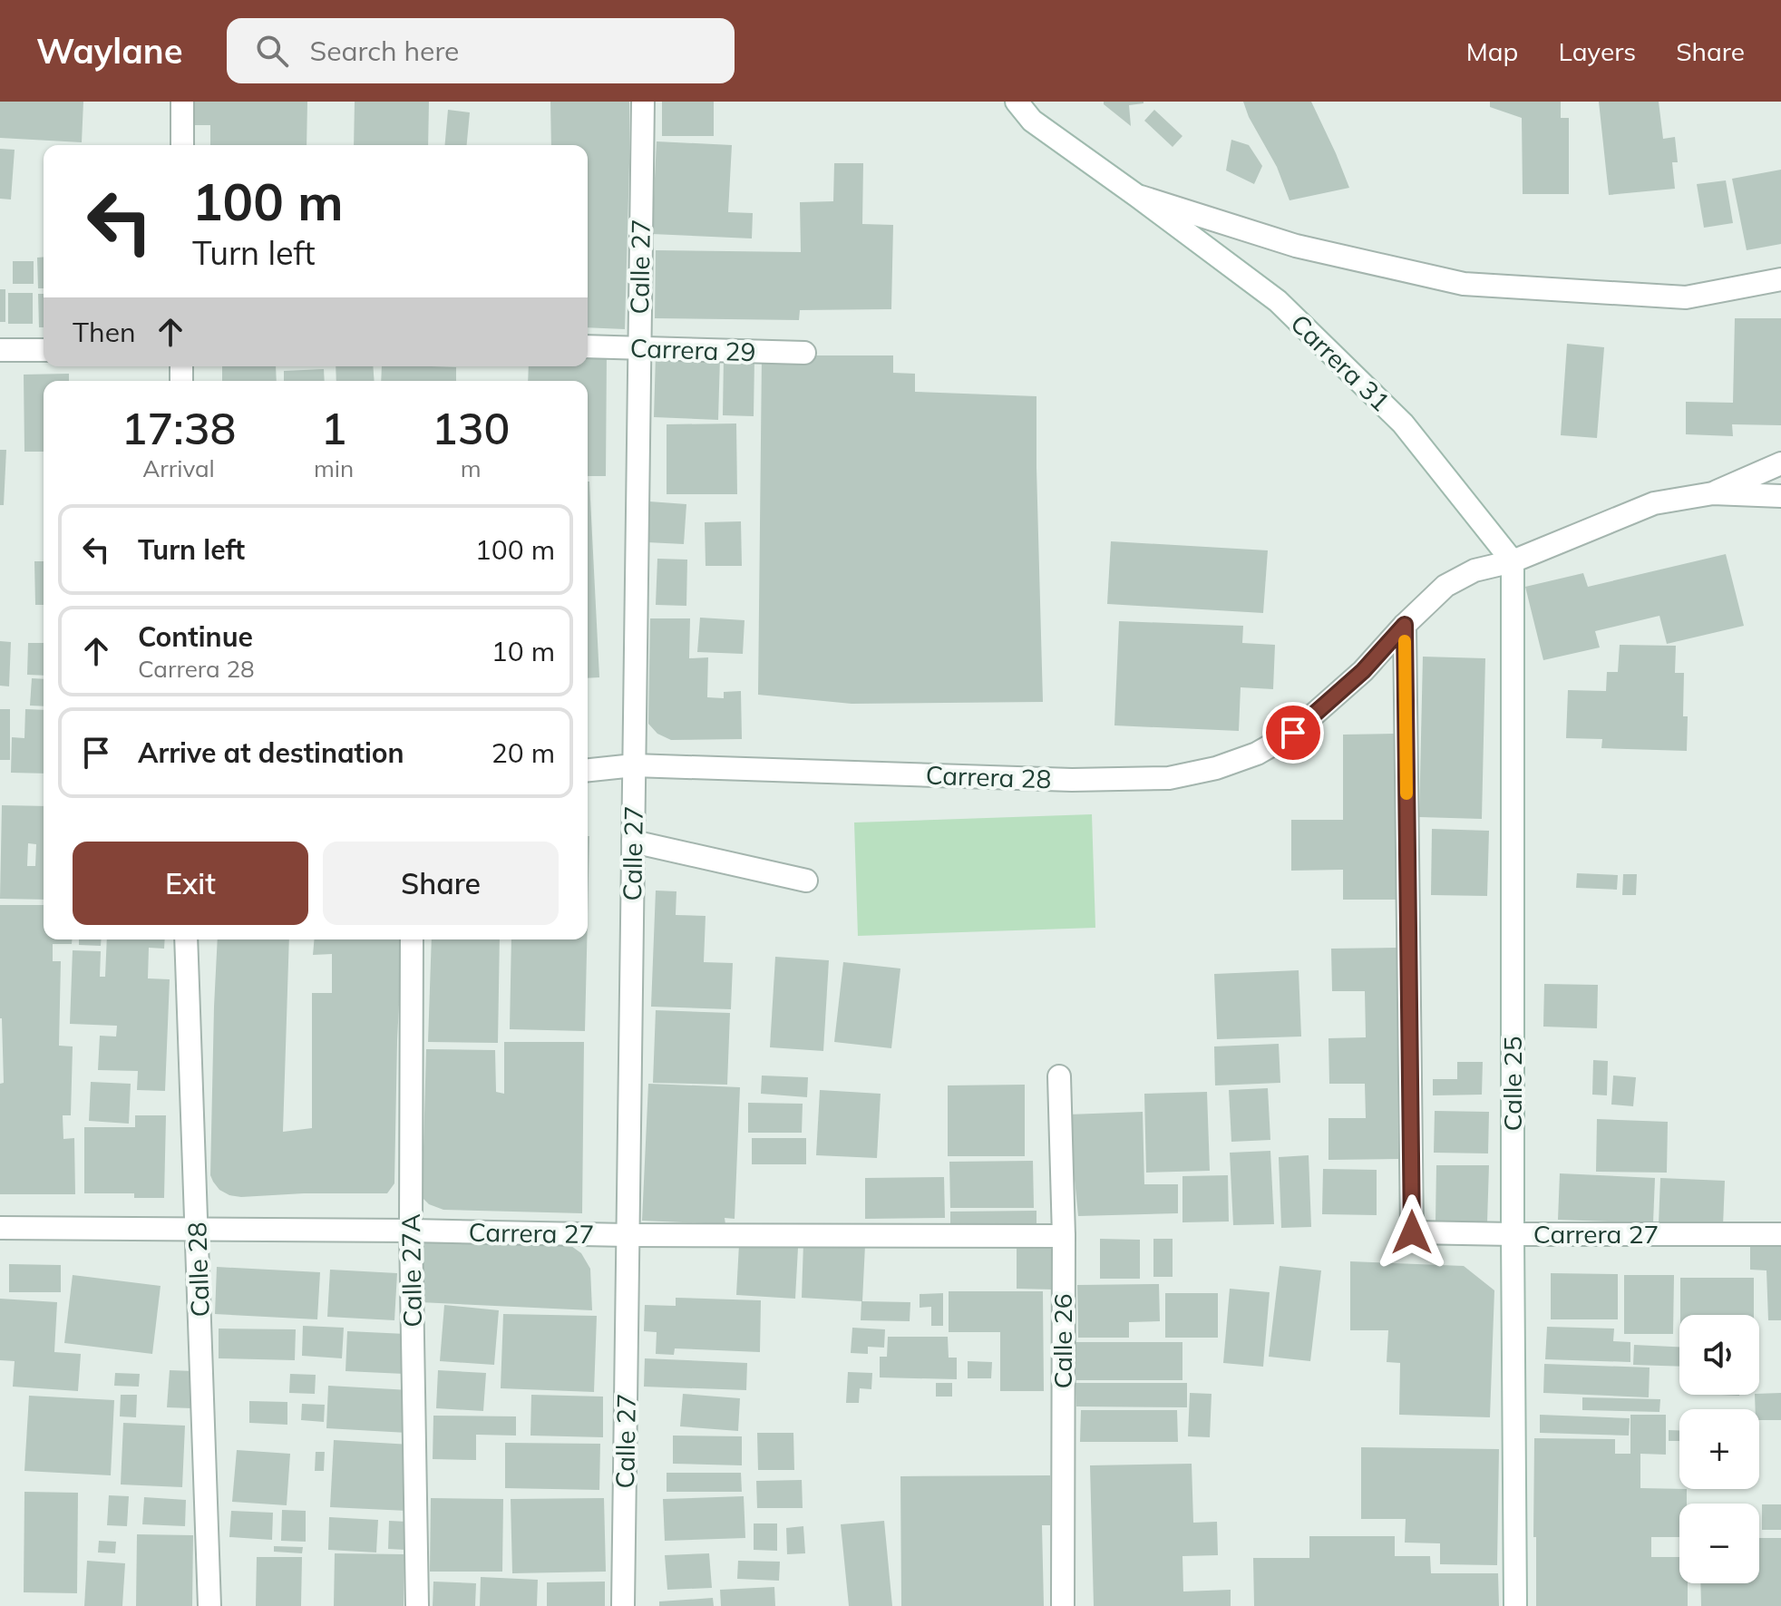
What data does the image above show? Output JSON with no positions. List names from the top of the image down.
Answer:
{
  "streets": {
    "street": [
      "Calle 27",
      "Carrera 29",
      "Carrera 31",
      "Carrera 28",
      "Calle 25",
      "Carrera 27",
      "Calle 28",
      "Calle 27A",
      "Calle 26"
    ]
  },
  "crossings": [
    ["Calle 27", "Carrera 29"],
    ["Calle 27", "Carrera 28"],
    ["Calle 27", "Carrera 27"],
    ["Carrera 31", "Carrera 28"],
    ["Carrera 31", "Calle 25"],
    ["Carrera 28", "Calle 25"],
    ["Carrera 28", "Carrera 27"],
    ["Calle 25", "Carrera 27"],
    ["Carrera 27", "Calle 28"],
    ["Carrera 27", "Calle 27A"],
    ["Carrera 27", "Calle 26"]
  ],
  "page": {
    "header": "Waylane",
    "search": "Search here",
    "nav": ["Map", "Layers", "Share"],
    "turn": ["100 m", "Turn left"],
    "then": "Then",
    "eta": [
      "17:38",
      "Arrival",
      "1",
      "min",
      "130",
      "m"
    ],
    "list": [
      {
        "name": "Turn left",
        "value": "100 m"
      },
      {
        "name": "Continue",
        "note": "Carrera 28",
        "value": "10 m"
      },
      {
        "name": "Arrive at destination",
        "value": "20 m"
      }
    ],
    "buttons": ["Exit", "Share"],
    "map_buttons": ["+", "−"]
  }
}
